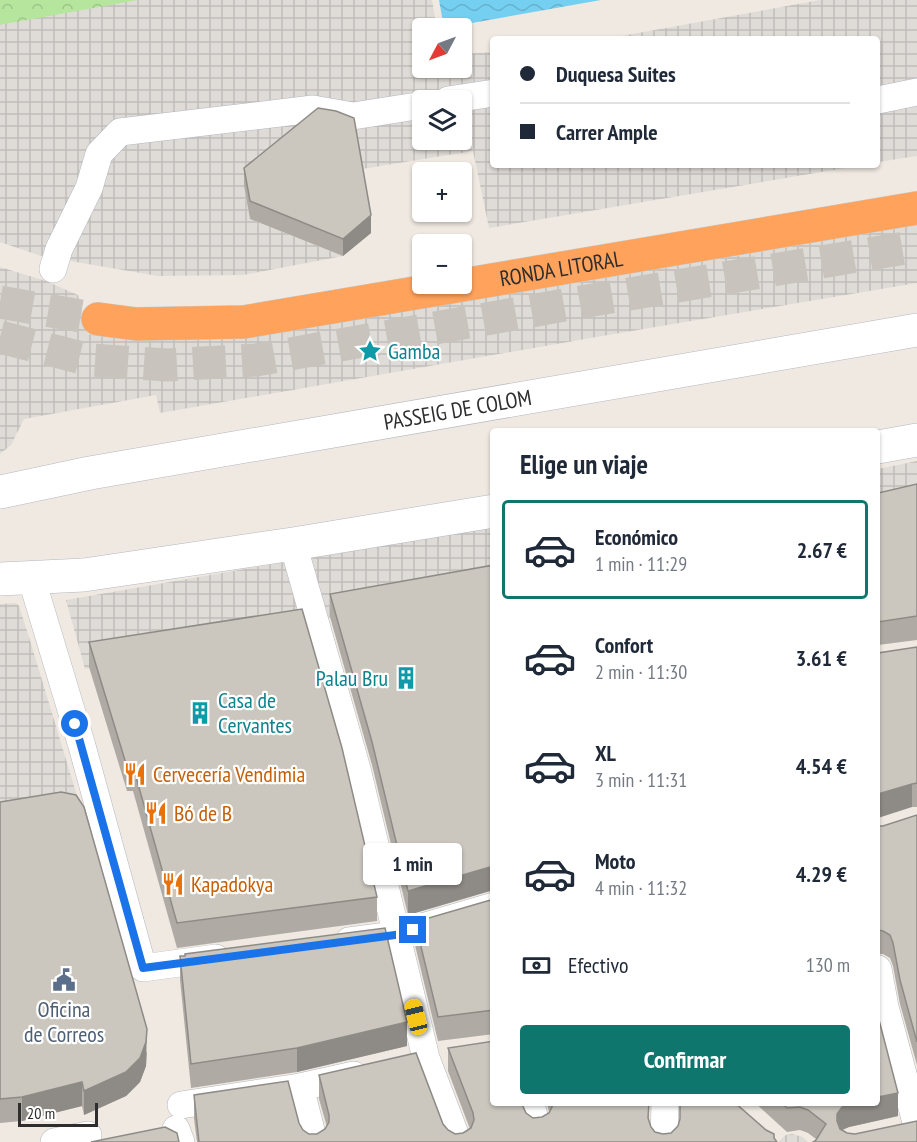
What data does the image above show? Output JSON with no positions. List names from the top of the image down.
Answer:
{
  "streets": {
    "highway": ["RONDA LITORAL"],
    "main road": ["PASSEIG DE COLOM"]
  },
  "places": {
    "place": ["Gamba"],
    "building": ["Palau Bru", "Casa de Cervantes"],
    "restaurant": ["Cervecería Vendimia", "Bó de B", "Kapadokya"],
    "public building": ["Oficina de Correos"]
  },
  "scale_bar": "20 m",
  "north": "bottom left",
  "page": {
    "map_buttons": ["+", "−"],
    "banner": ["Duquesa Suites", "Carrer Ample"],
    "heading": "Elige un viaje",
    "list": [
      {
        "name": "Económico",
        "note": "1 min · 11:29",
        "value": "2.67 €"
      },
      {
        "name": "Confort",
        "note": "2 min · 11:30",
        "value": "3.61 €"
      },
      {
        "name": "XL",
        "note": "3 min · 11:31",
        "value": "4.54 €"
      },
      {
        "name": "Moto",
        "note": "4 min · 11:32",
        "value": "4.29 €"
      }
    ],
    "bubble": "1 min",
    "pay": ["Efectivo", "130 m"],
    "buttons": "Confirmar",
    "scale": "20 m"
  }
}
